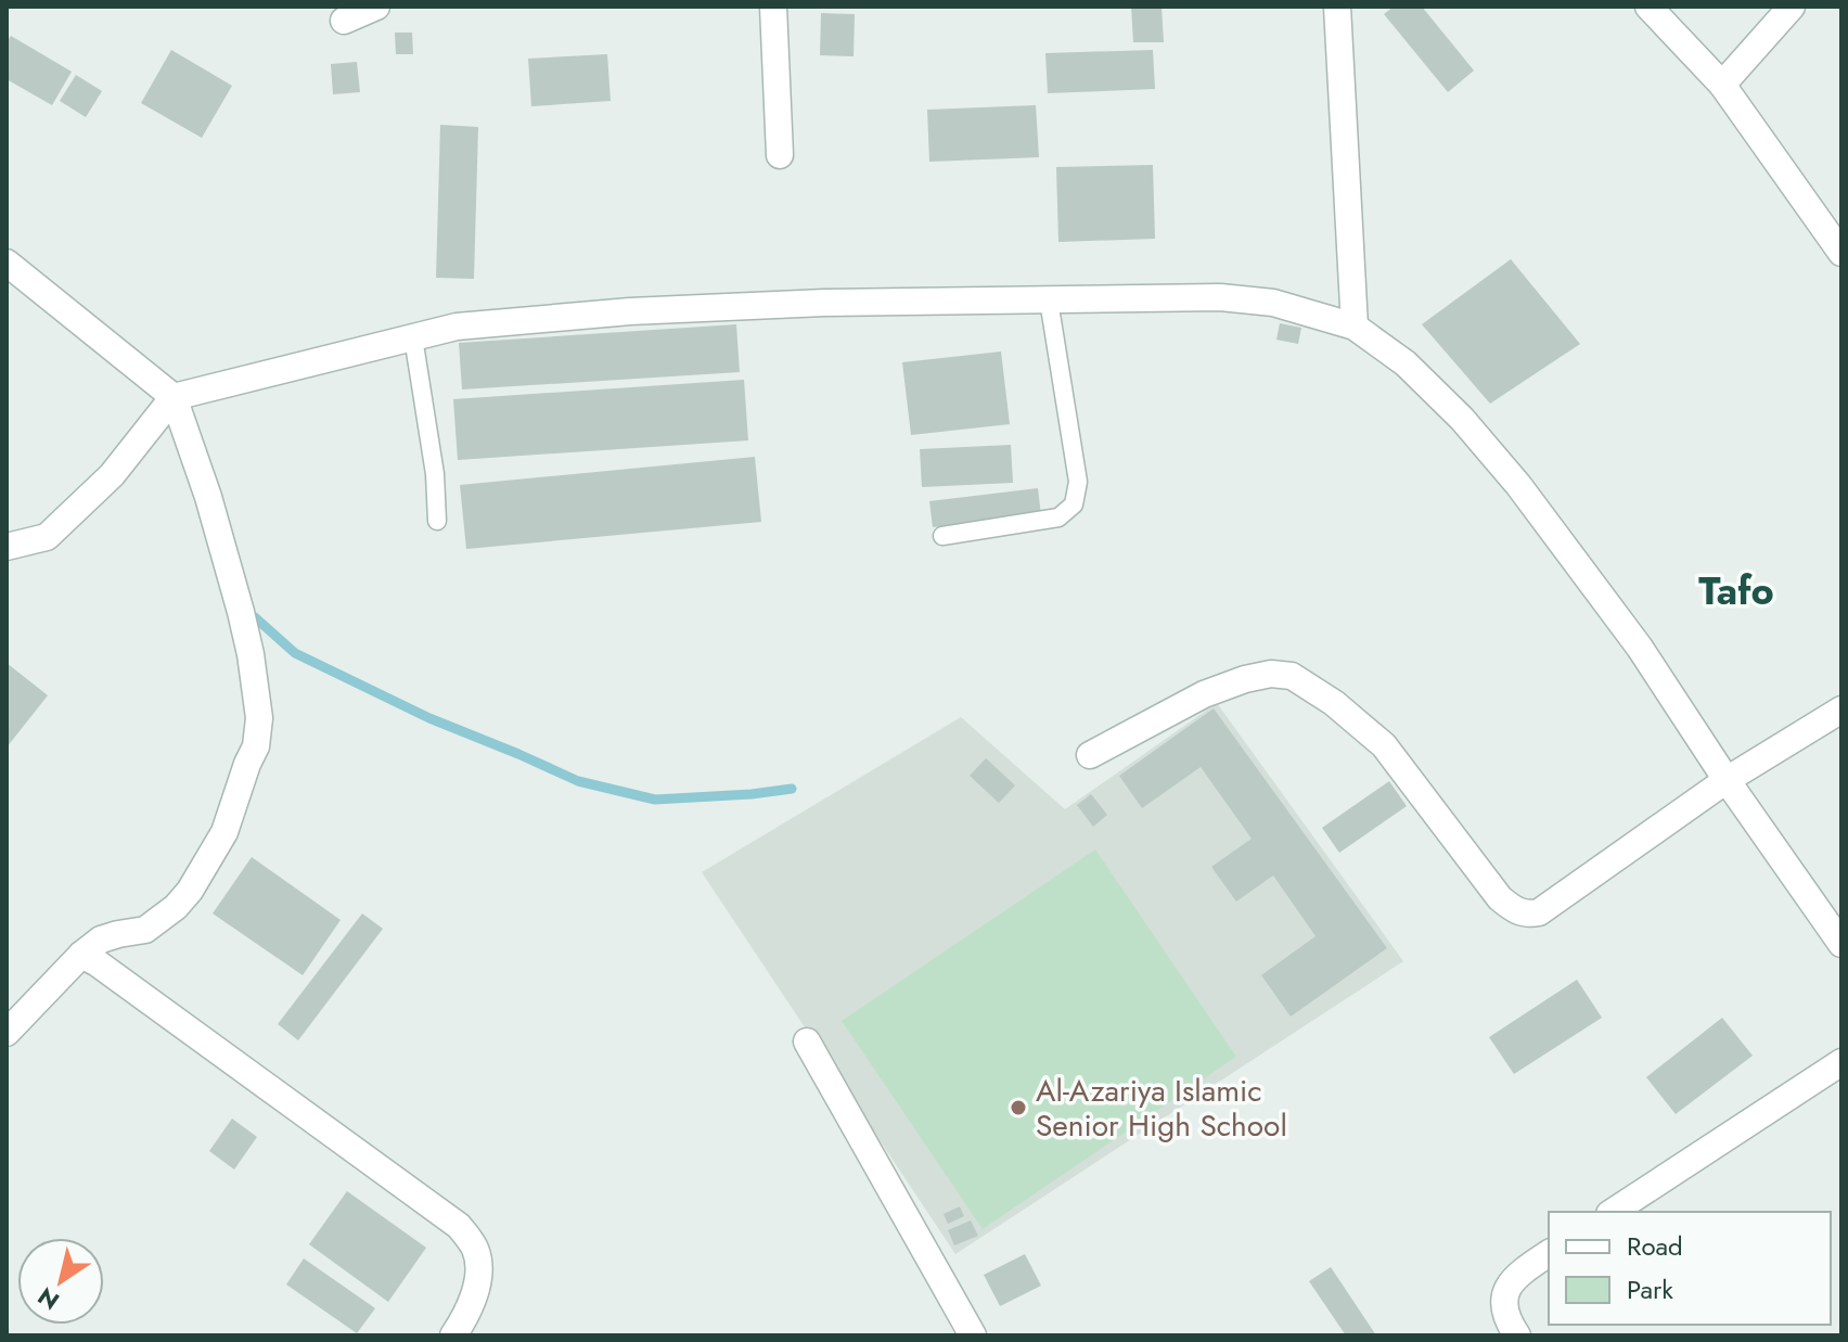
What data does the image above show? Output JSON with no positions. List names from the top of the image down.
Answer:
{
  "districts": ["Tafo"],
  "places": ["Al-Azariya Islamic Senior High School"],
  "legend": ["Road", "Park"],
  "north": "bottom left"
}
